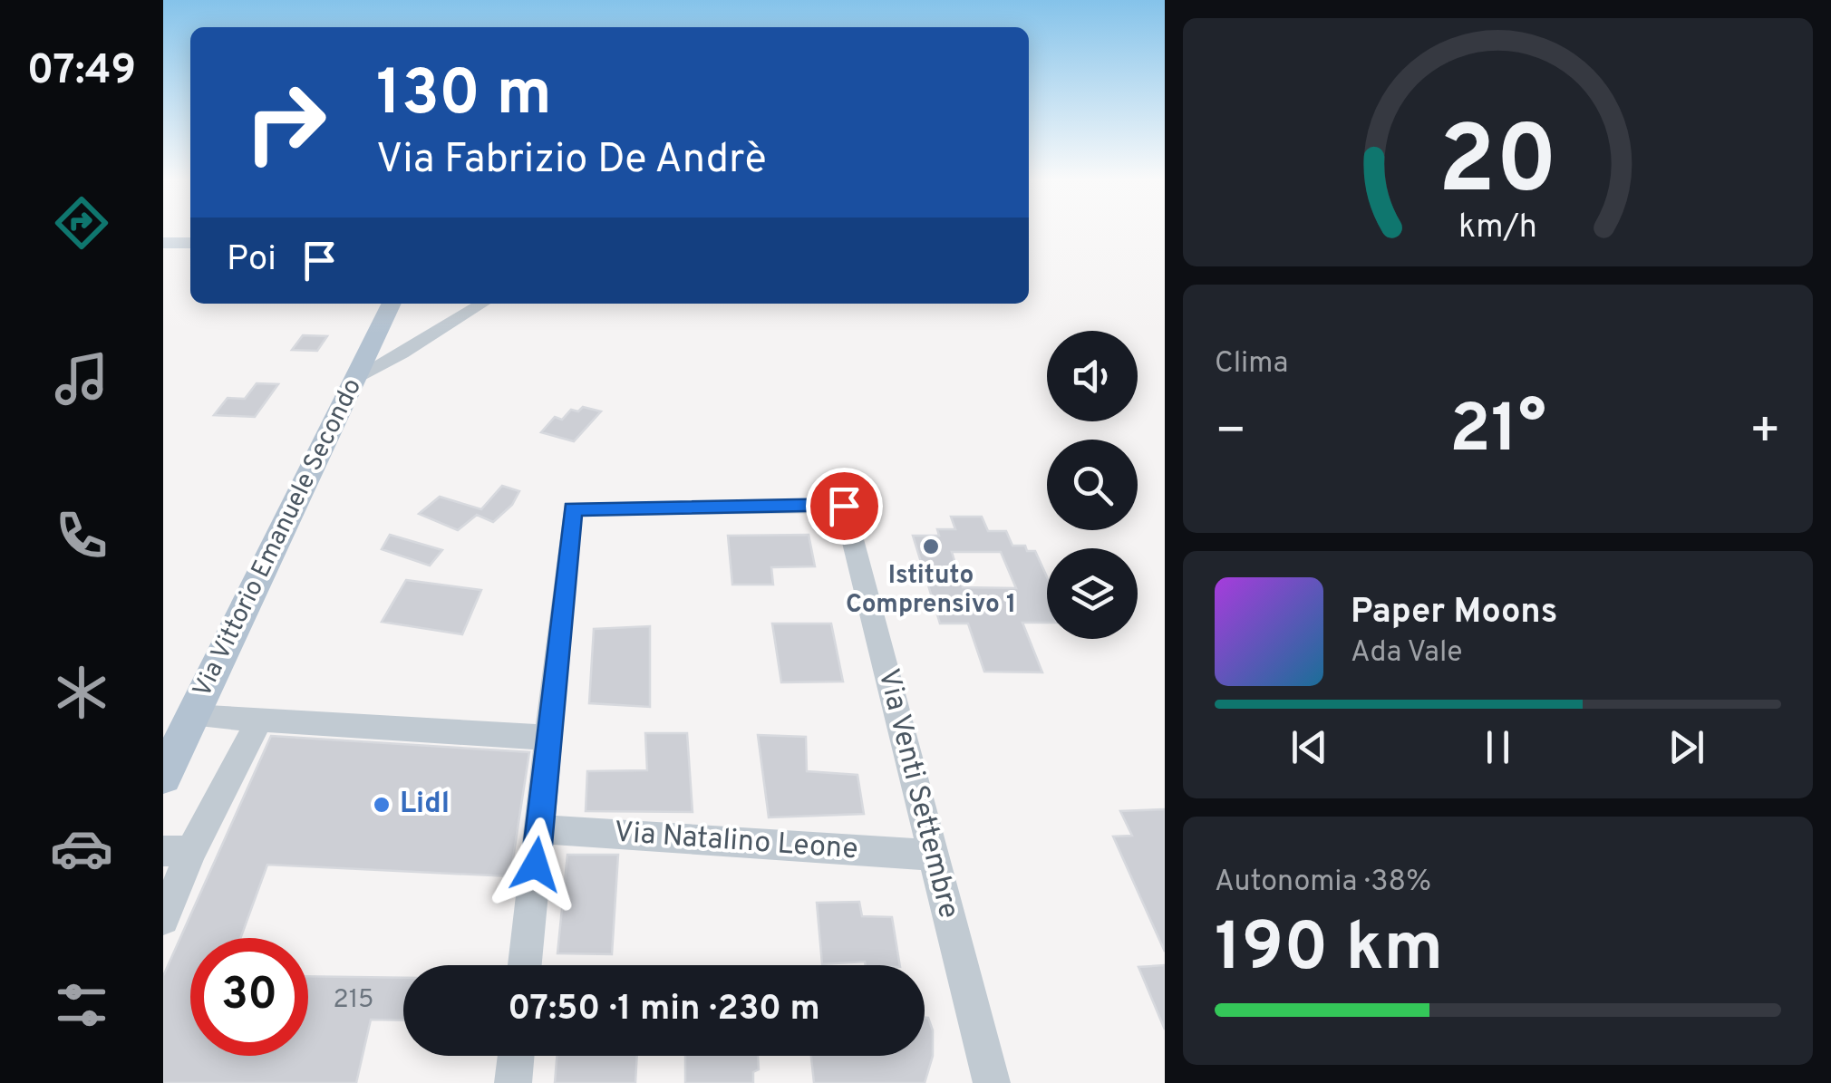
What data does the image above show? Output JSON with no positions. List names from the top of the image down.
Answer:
{
  "streets": {
    "main road": ["Via Vittorio Emanuele Secondo"],
    "street": ["Via Venti Settembre", "Via Natalino Leone"]
  },
  "crossings": [
    ["Via Venti Settembre", "Via Natalino Leone"]
  ],
  "places": ["Istituto Comprensivo 1", "Lidl"],
  "house_numbers": ["215"],
  "page": {
    "tabs": "07:49",
    "turn": ["130 m", "Via Fabrizio De Andrè"],
    "then": "Poi",
    "tile": [
      "Clima",
      ["Autonomia · 38%", "190 km"]
    ],
    "heat": ["−", "21°", "+"],
    "song": ["Paper Moons", "Ada Vale"],
    "limit": "30",
    "trip": "07:50 · 1 min · 230 m",
    "gauge": ["20", "km/h"]
  }
}
